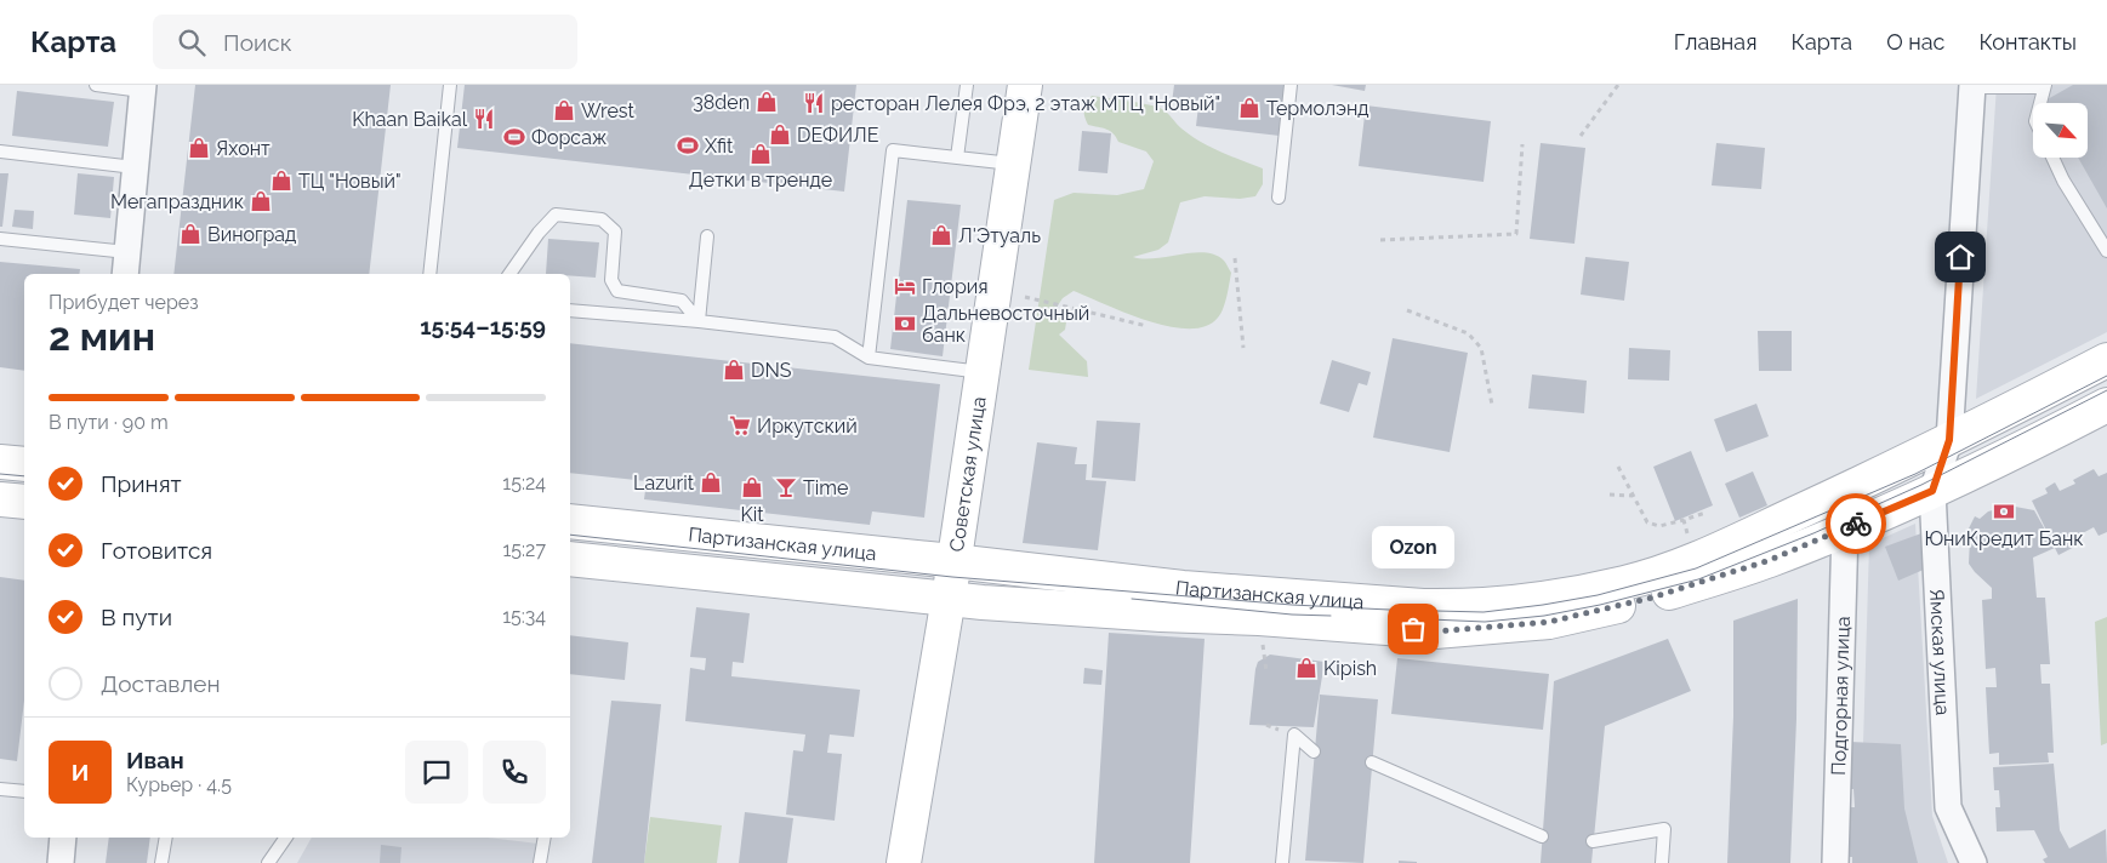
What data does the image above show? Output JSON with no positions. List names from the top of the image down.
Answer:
{
  "streets": {
    "street": [
      "Советская улица",
      "Партизанская улица",
      "Ямская улица",
      "Подгорная улица"
    ]
  },
  "crossings": [
    ["Советская улица", "Партизанская улица"],
    ["Партизанская улица", "Ямская улица"],
    ["Партизанская улица", "Подгорная улица"]
  ],
  "places": {
    "shop": [
      "38den",
      "Термолэнд",
      "Wrest",
      "DЕФИЛЕ",
      "Яхонт",
      "Детки в тренде",
      "ТЦ \"Новый\"",
      "Мегапраздник",
      "Виноград",
      "Л'Этуаль",
      "DNS",
      "Lazurit",
      "Kit",
      "Kipish"
    ],
    "restaurant": ["ресторан Лелея Фрэ, 2 этаж МТЦ \"Новый\"", "Khaan Baikal"],
    "sports": ["Форсаж", "Xfit"],
    "hotel": ["Глория"],
    "bank": ["Дальневосточный банк", "ЮниКредит Банк"],
    "supermarket": ["Иркутский"],
    "bar": ["Time"],
    "other": ["Ozon"]
  },
  "north": "bottom right",
  "page": {
    "header": "Карта",
    "search": "Поиск",
    "nav": [
      "Главная",
      "Карта",
      "О нас",
      "Контакты"
    ],
    "heading": ["2 мин", "Прибудет через", "15:54–15:59"],
    "panel": ["Иван", "Курьер · 4.5"],
    "bar": "В пути · 90 m",
    "list": [
      ["Принят", "15:24"],
      ["Готовится", "15:27"],
      ["В пути", "15:34"],
      "Доставлен"
    ],
    "bubble": "Ozon",
    "round": "И"
  }
}
